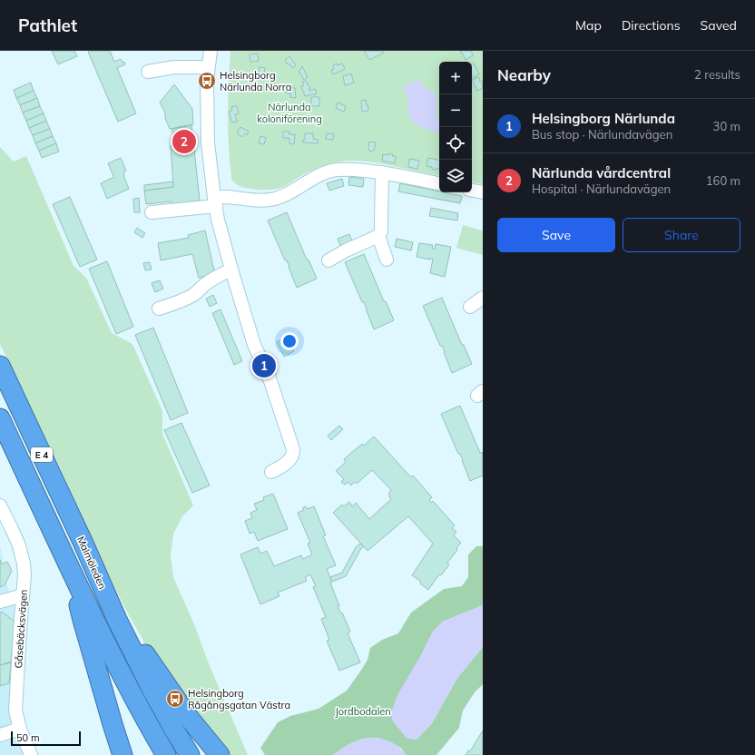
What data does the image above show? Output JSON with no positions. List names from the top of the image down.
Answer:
{
  "streets": {
    "highway": ["E 4", "Malmöleden"],
    "street": ["Gåsebäcksvägen"]
  },
  "parks": ["Närlunda koloniförening", "Jordbodalen"],
  "places": {
    "bus stop": ["Helsingborg Närlunda Norra", "Helsingborg Rågångsgatan Västra"]
  },
  "scale_bar": "50 m",
  "page": {
    "header": "Pathlet",
    "nav": ["Map", "Directions", "Saved"],
    "heading": ["Nearby", "2 results"],
    "map_buttons": ["+", "−"],
    "list": [
      {
        "mark": "1",
        "name": "Helsingborg Närlunda",
        "note": "Bus stop · Närlundavägen",
        "value": "30 m"
      },
      {
        "mark": "2",
        "name": "Närlunda vårdcentral",
        "note": "Hospital · Närlundavägen",
        "value": "160 m"
      }
    ],
    "pins": ["2", "1"],
    "buttons": ["Save", "Share"],
    "scale": "50 m"
  }
}
